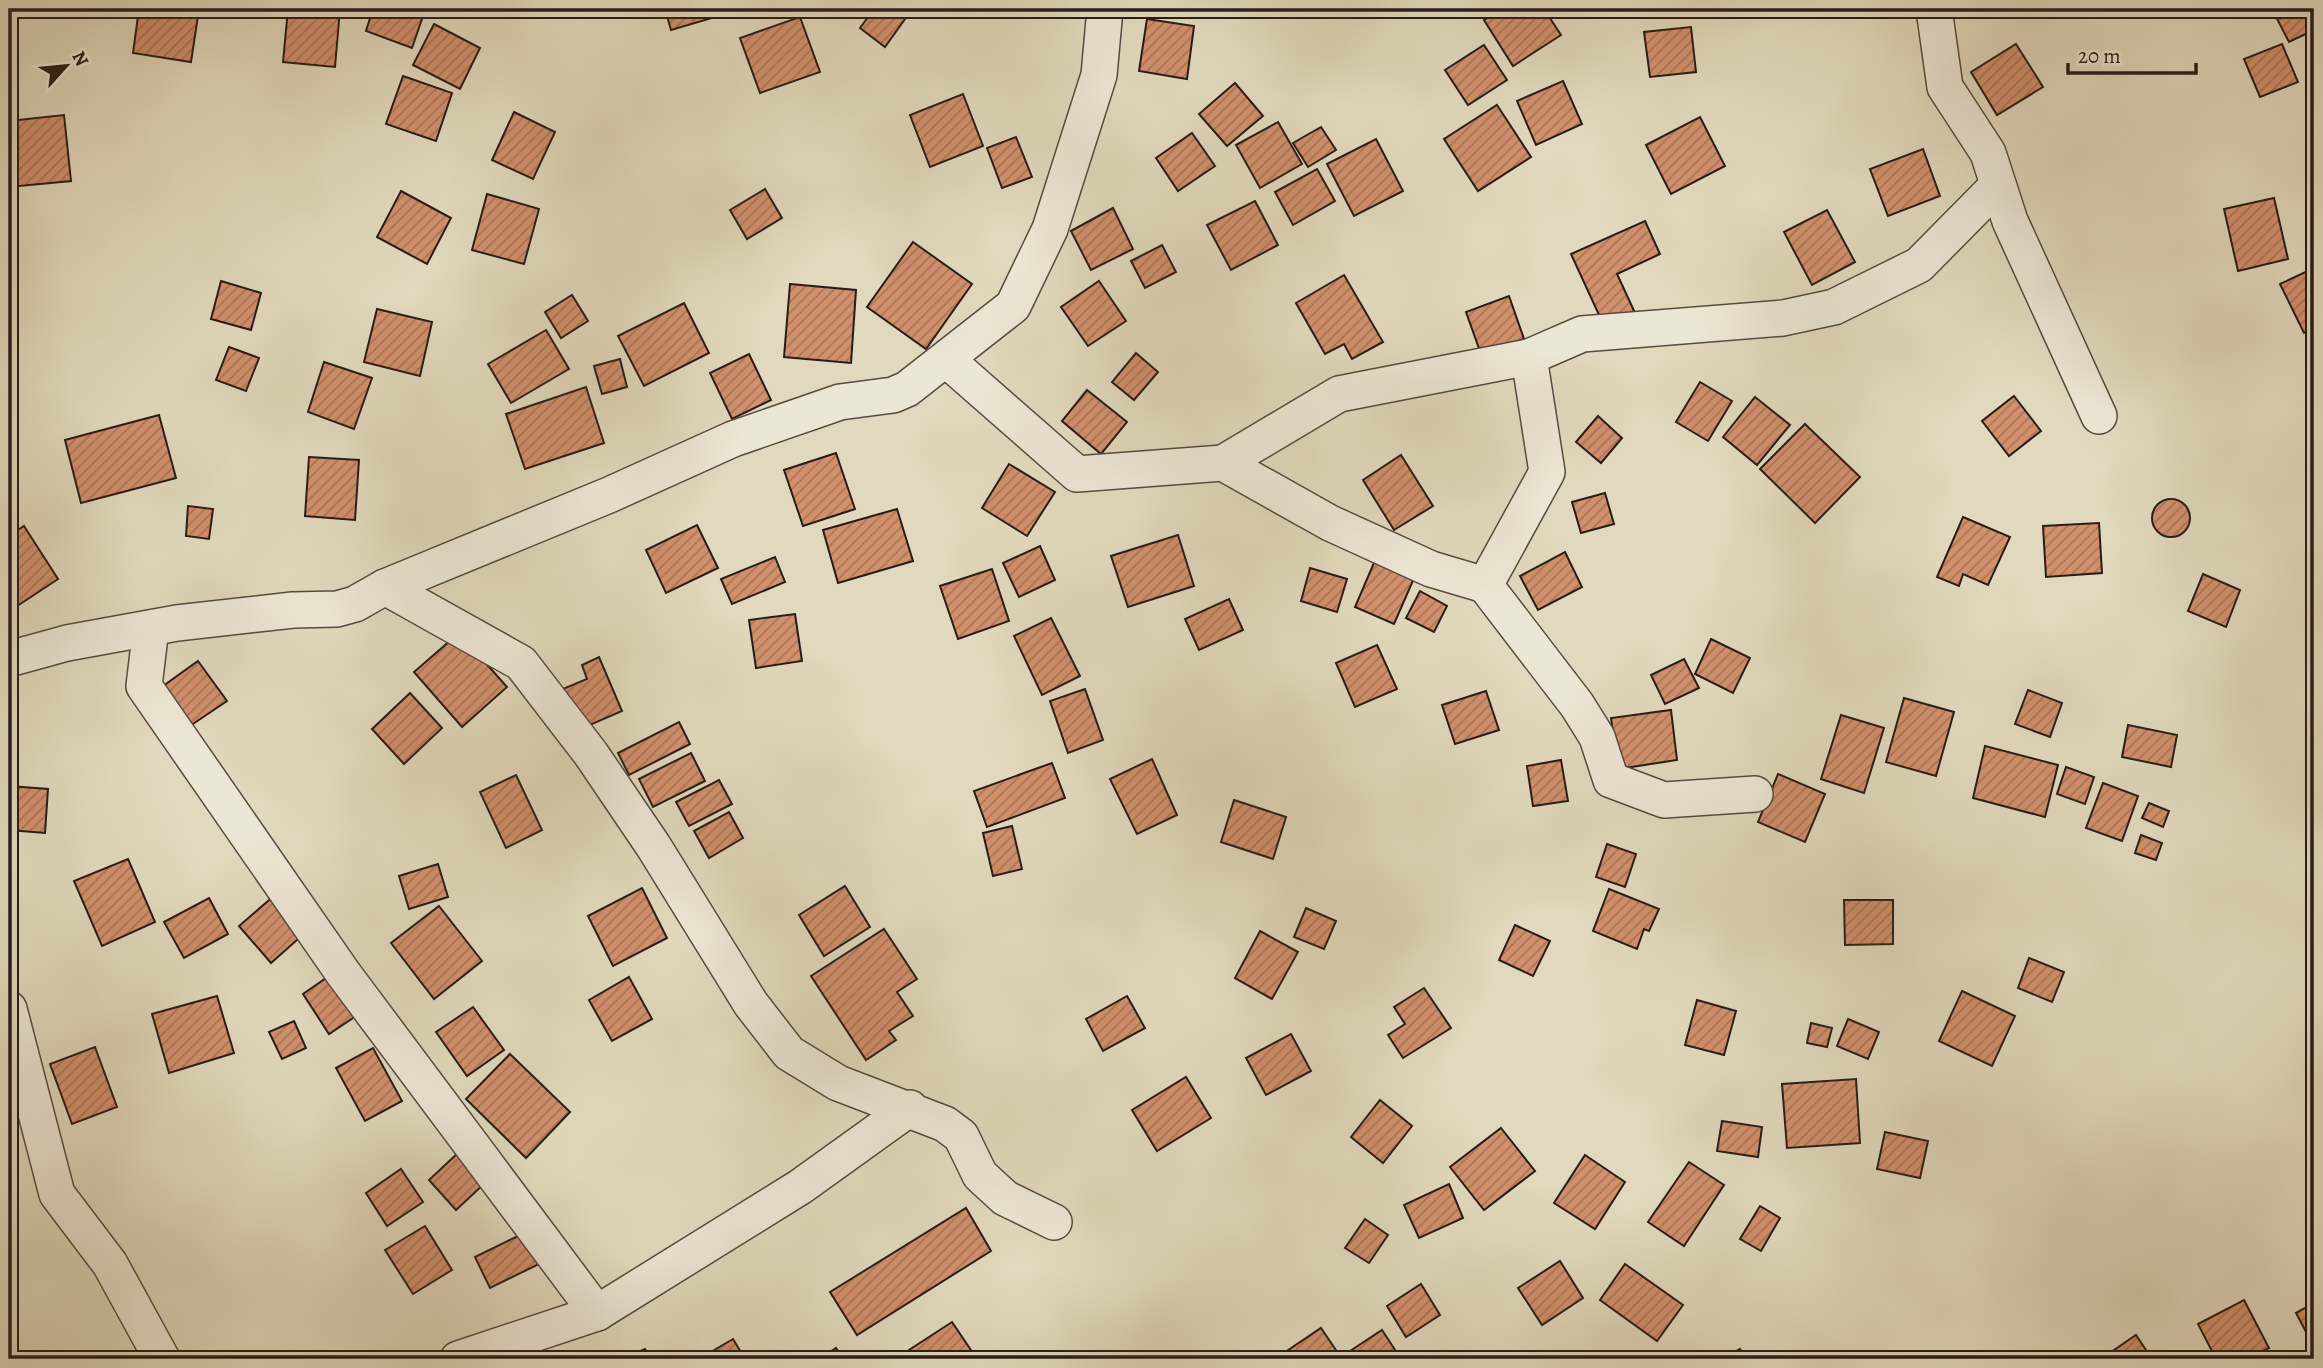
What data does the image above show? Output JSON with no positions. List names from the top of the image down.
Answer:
{
  "scale_bar": "20 m",
  "north": "top right"
}
